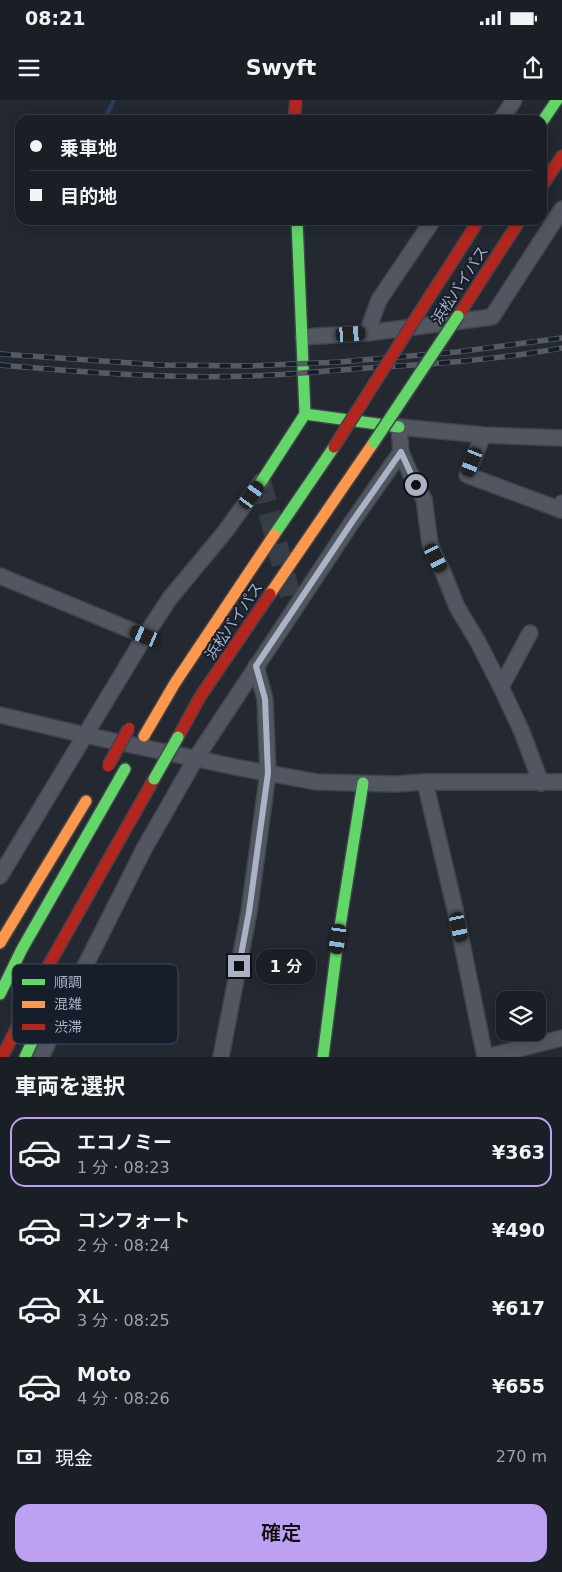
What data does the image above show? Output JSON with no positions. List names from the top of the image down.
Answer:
{
  "streets": {
    "main road": ["浜松バイパス"]
  },
  "legend": ["順調", "混雑", "渋滞"],
  "page": {
    "status": "08:21",
    "header": "Swyft",
    "banner": ["乗車地", "目的地"],
    "bubble": "1 分",
    "heading": "車両を選択",
    "list": [
      {
        "name": "エコノミー",
        "note": "1 分 · 08:23",
        "value": "¥363"
      },
      {
        "name": "コンフォート",
        "note": "2 分 · 08:24",
        "value": "¥490"
      },
      {
        "name": "XL",
        "note": "3 分 · 08:25",
        "value": "¥617"
      },
      {
        "name": "Moto",
        "note": "4 分 · 08:26",
        "value": "¥655"
      }
    ],
    "pay": ["現金", "270 m"],
    "buttons": "確定"
  }
}
